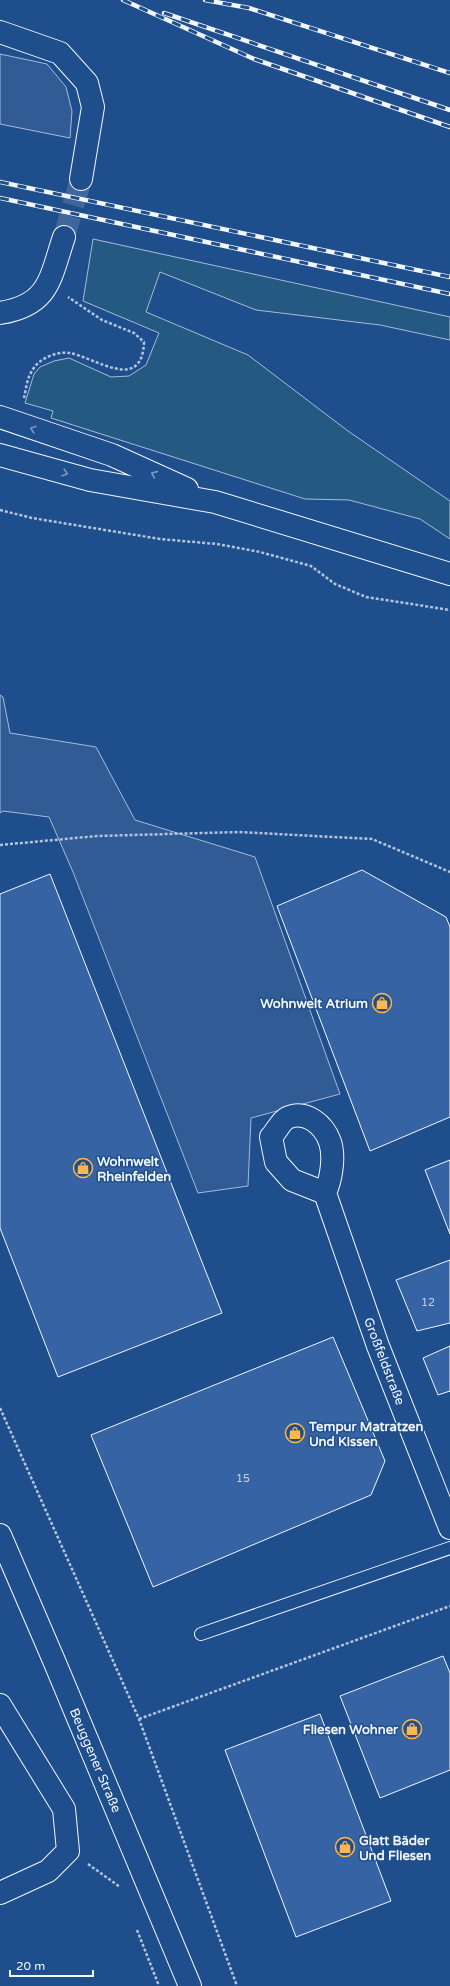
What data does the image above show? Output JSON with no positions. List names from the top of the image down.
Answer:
{
  "streets": {
    "main road": ["Großfeldstraße", "Beuggener Straße"]
  },
  "places": {
    "shop": [
      "Wohnwelt Atrium",
      "Wohnwelt Rheinfelden",
      "Tempur Matratzen Und Kissen",
      "Fliesen Wohner",
      "Glatt Bäder Und Fliesen"
    ]
  },
  "house_numbers": ["12", "15"],
  "scale_bar": "20 m"
}
